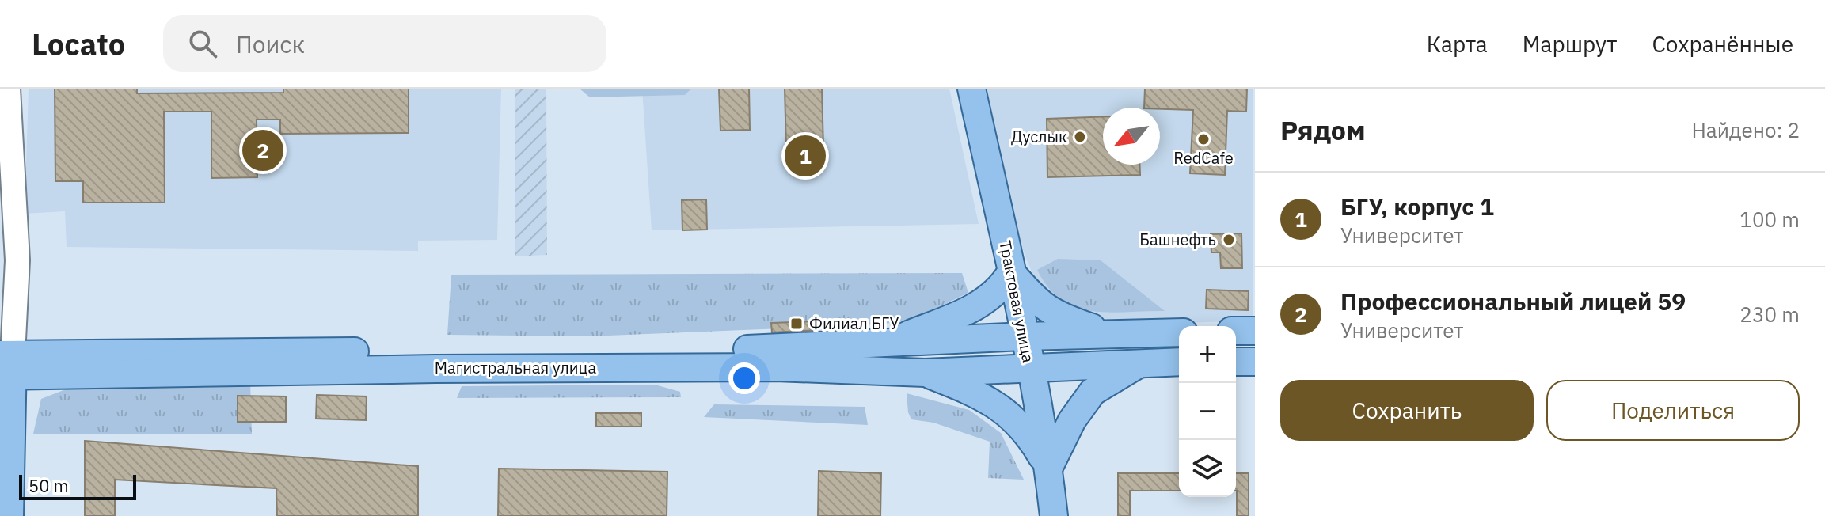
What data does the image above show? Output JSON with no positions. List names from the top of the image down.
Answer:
{
  "streets": {
    "main road": ["Трактовая улица", "Магистральная улица"]
  },
  "crossings": [
    ["Трактовая улица", "Магистральная улица"]
  ],
  "places": {
    "other": ["Дуслык", "RedCafe", "Башнефть"],
    "transit": ["Филиал БГУ"]
  },
  "scale_bar": "50 m",
  "north": "bottom left",
  "page": {
    "header": "Locato",
    "search": "Поиск",
    "nav": ["Карта", "Маршрут", "Сохранённые"],
    "heading": ["Рядом", "Найдено: 2"],
    "pins": ["2", "1"],
    "list": [
      {
        "mark": "1",
        "name": "БГУ, корпус 1",
        "note": "Университет",
        "value": "100 m"
      },
      {
        "mark": "2",
        "name": "Профессиональный лицей 59",
        "note": "Университет",
        "value": "230 m"
      }
    ],
    "map_buttons": ["+", "−"],
    "buttons": ["Сохранить", "Поделиться"],
    "scale": "50 m"
  }
}
